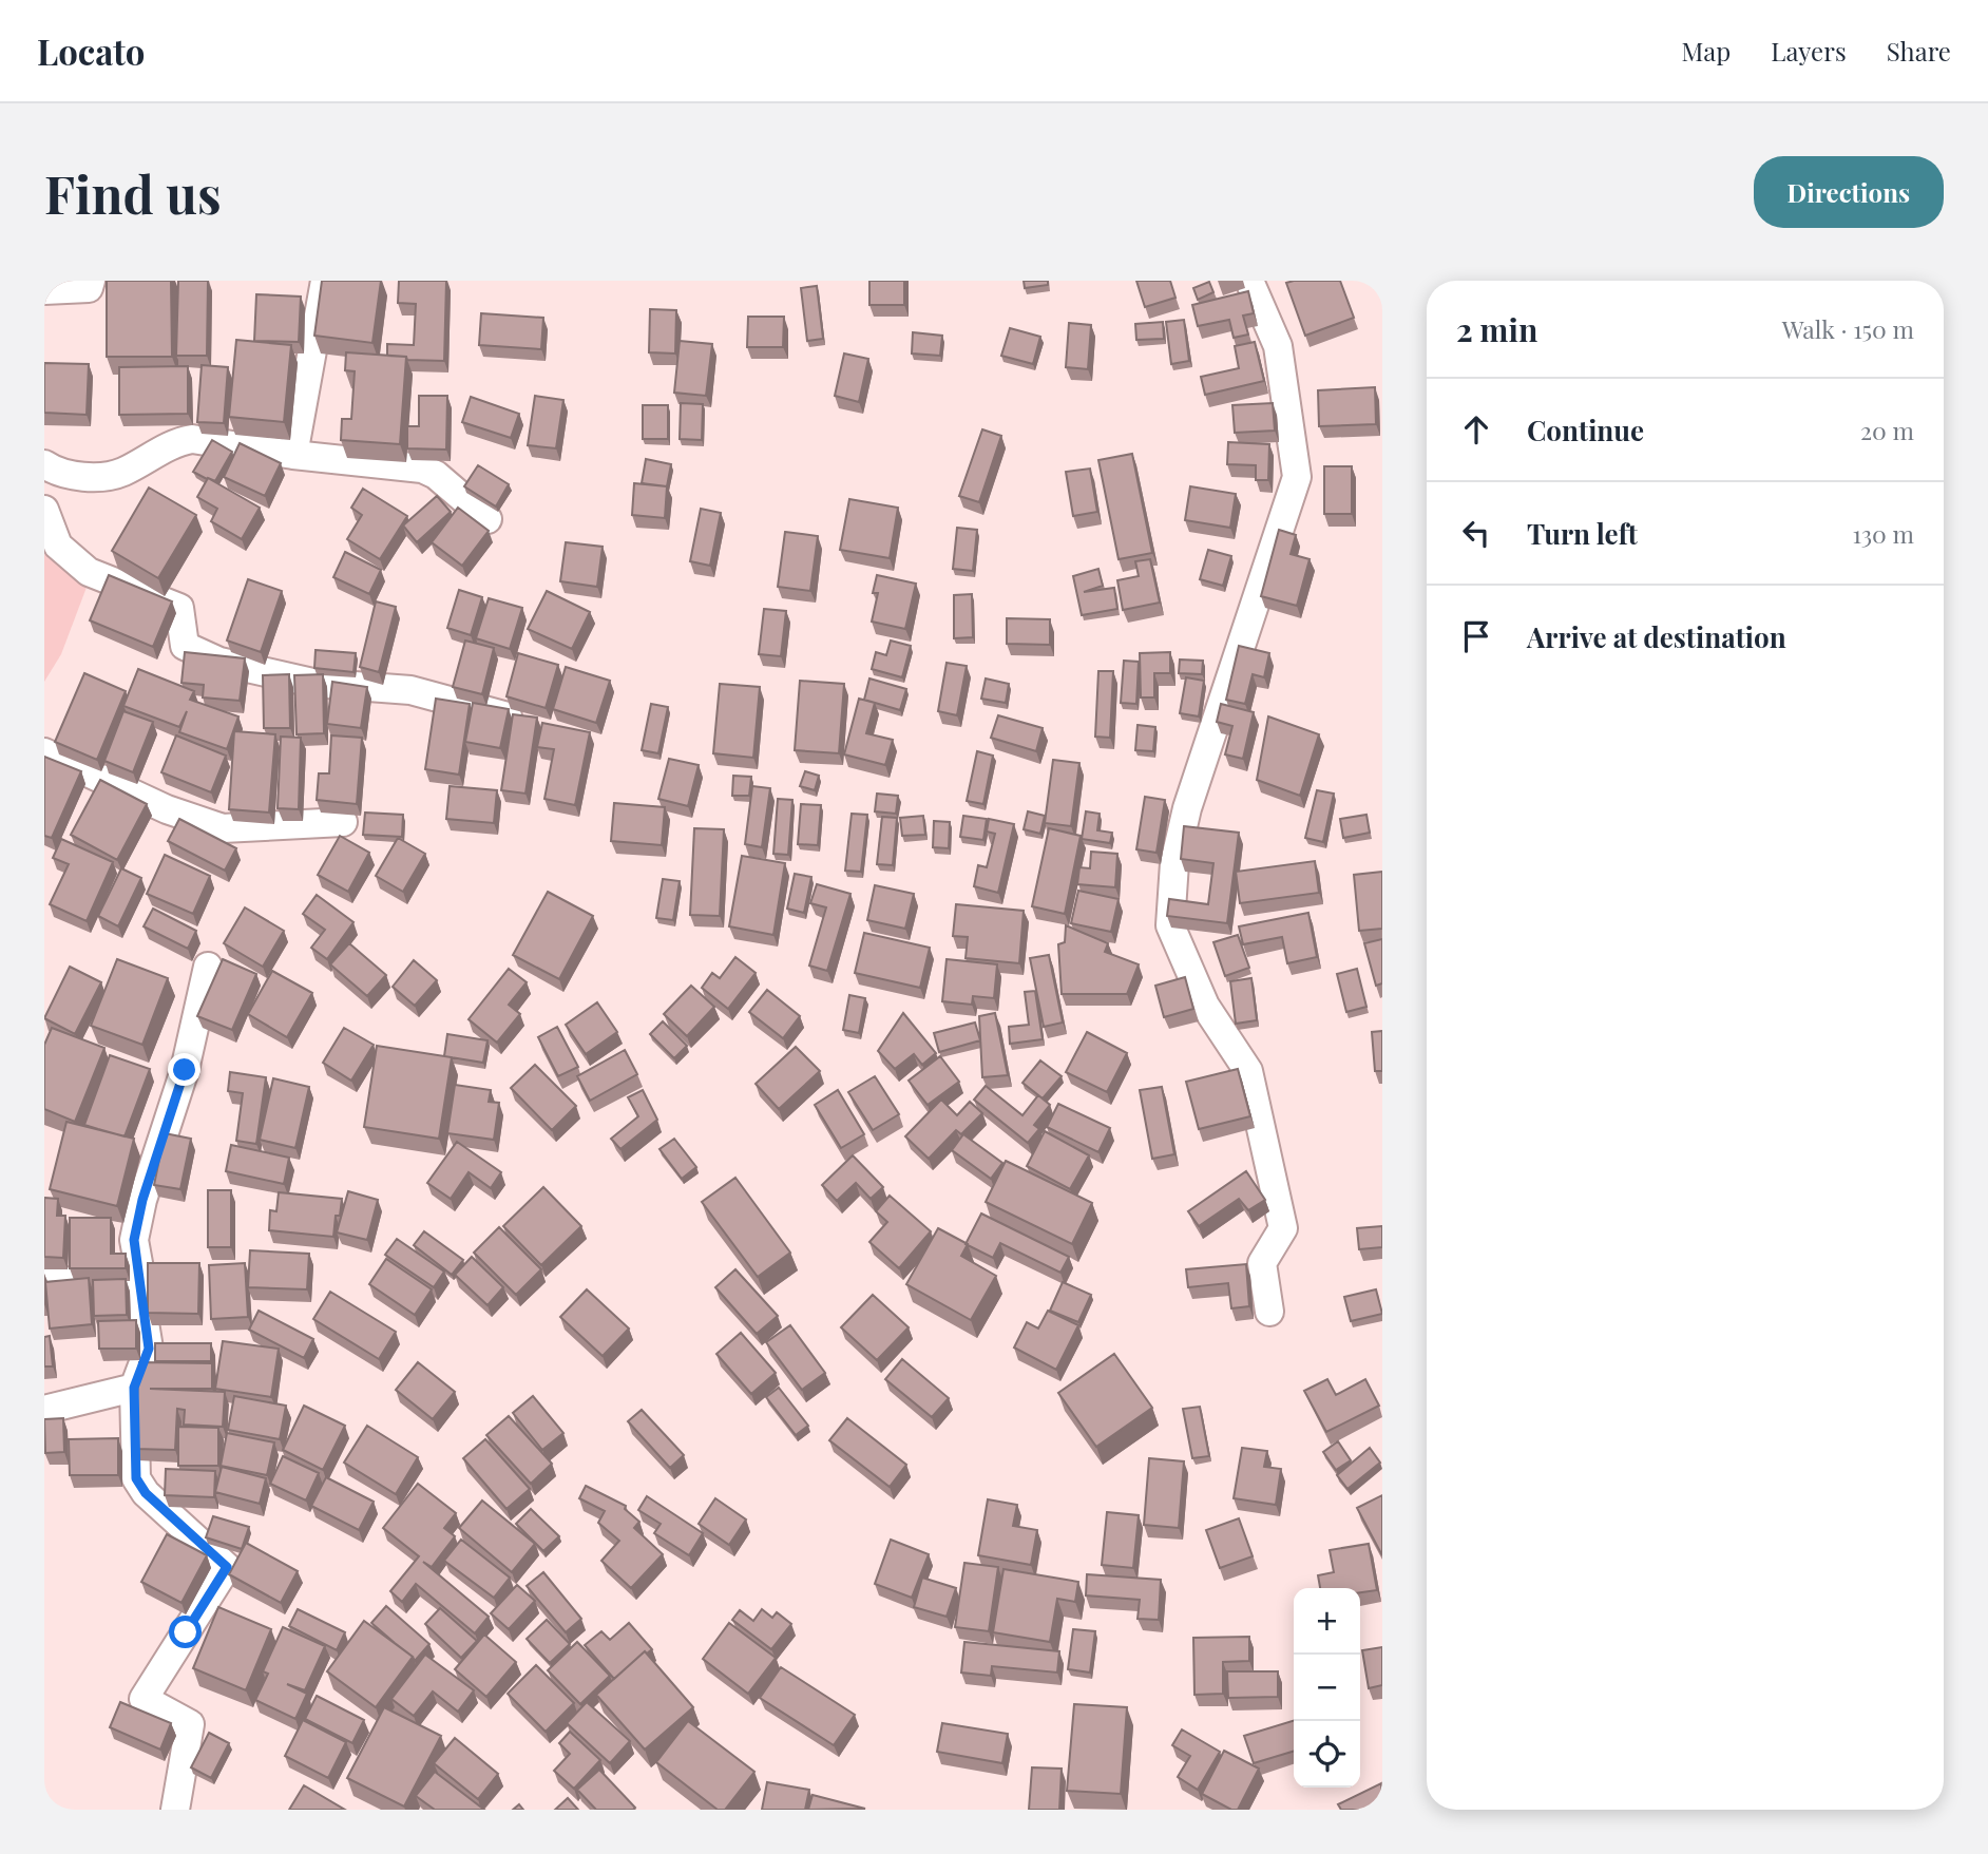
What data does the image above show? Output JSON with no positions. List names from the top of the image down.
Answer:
{
  "page": {
    "header": "Locato",
    "nav": ["Map", "Layers", "Share"],
    "buttons": "Directions",
    "title": "Find us",
    "heading": ["2 min", "Walk · 150 m"],
    "list": [
      ["Continue", "20 m"],
      ["Turn left", "130 m"],
      "Arrive at destination"
    ],
    "map_buttons": ["+", "−"]
  }
}
